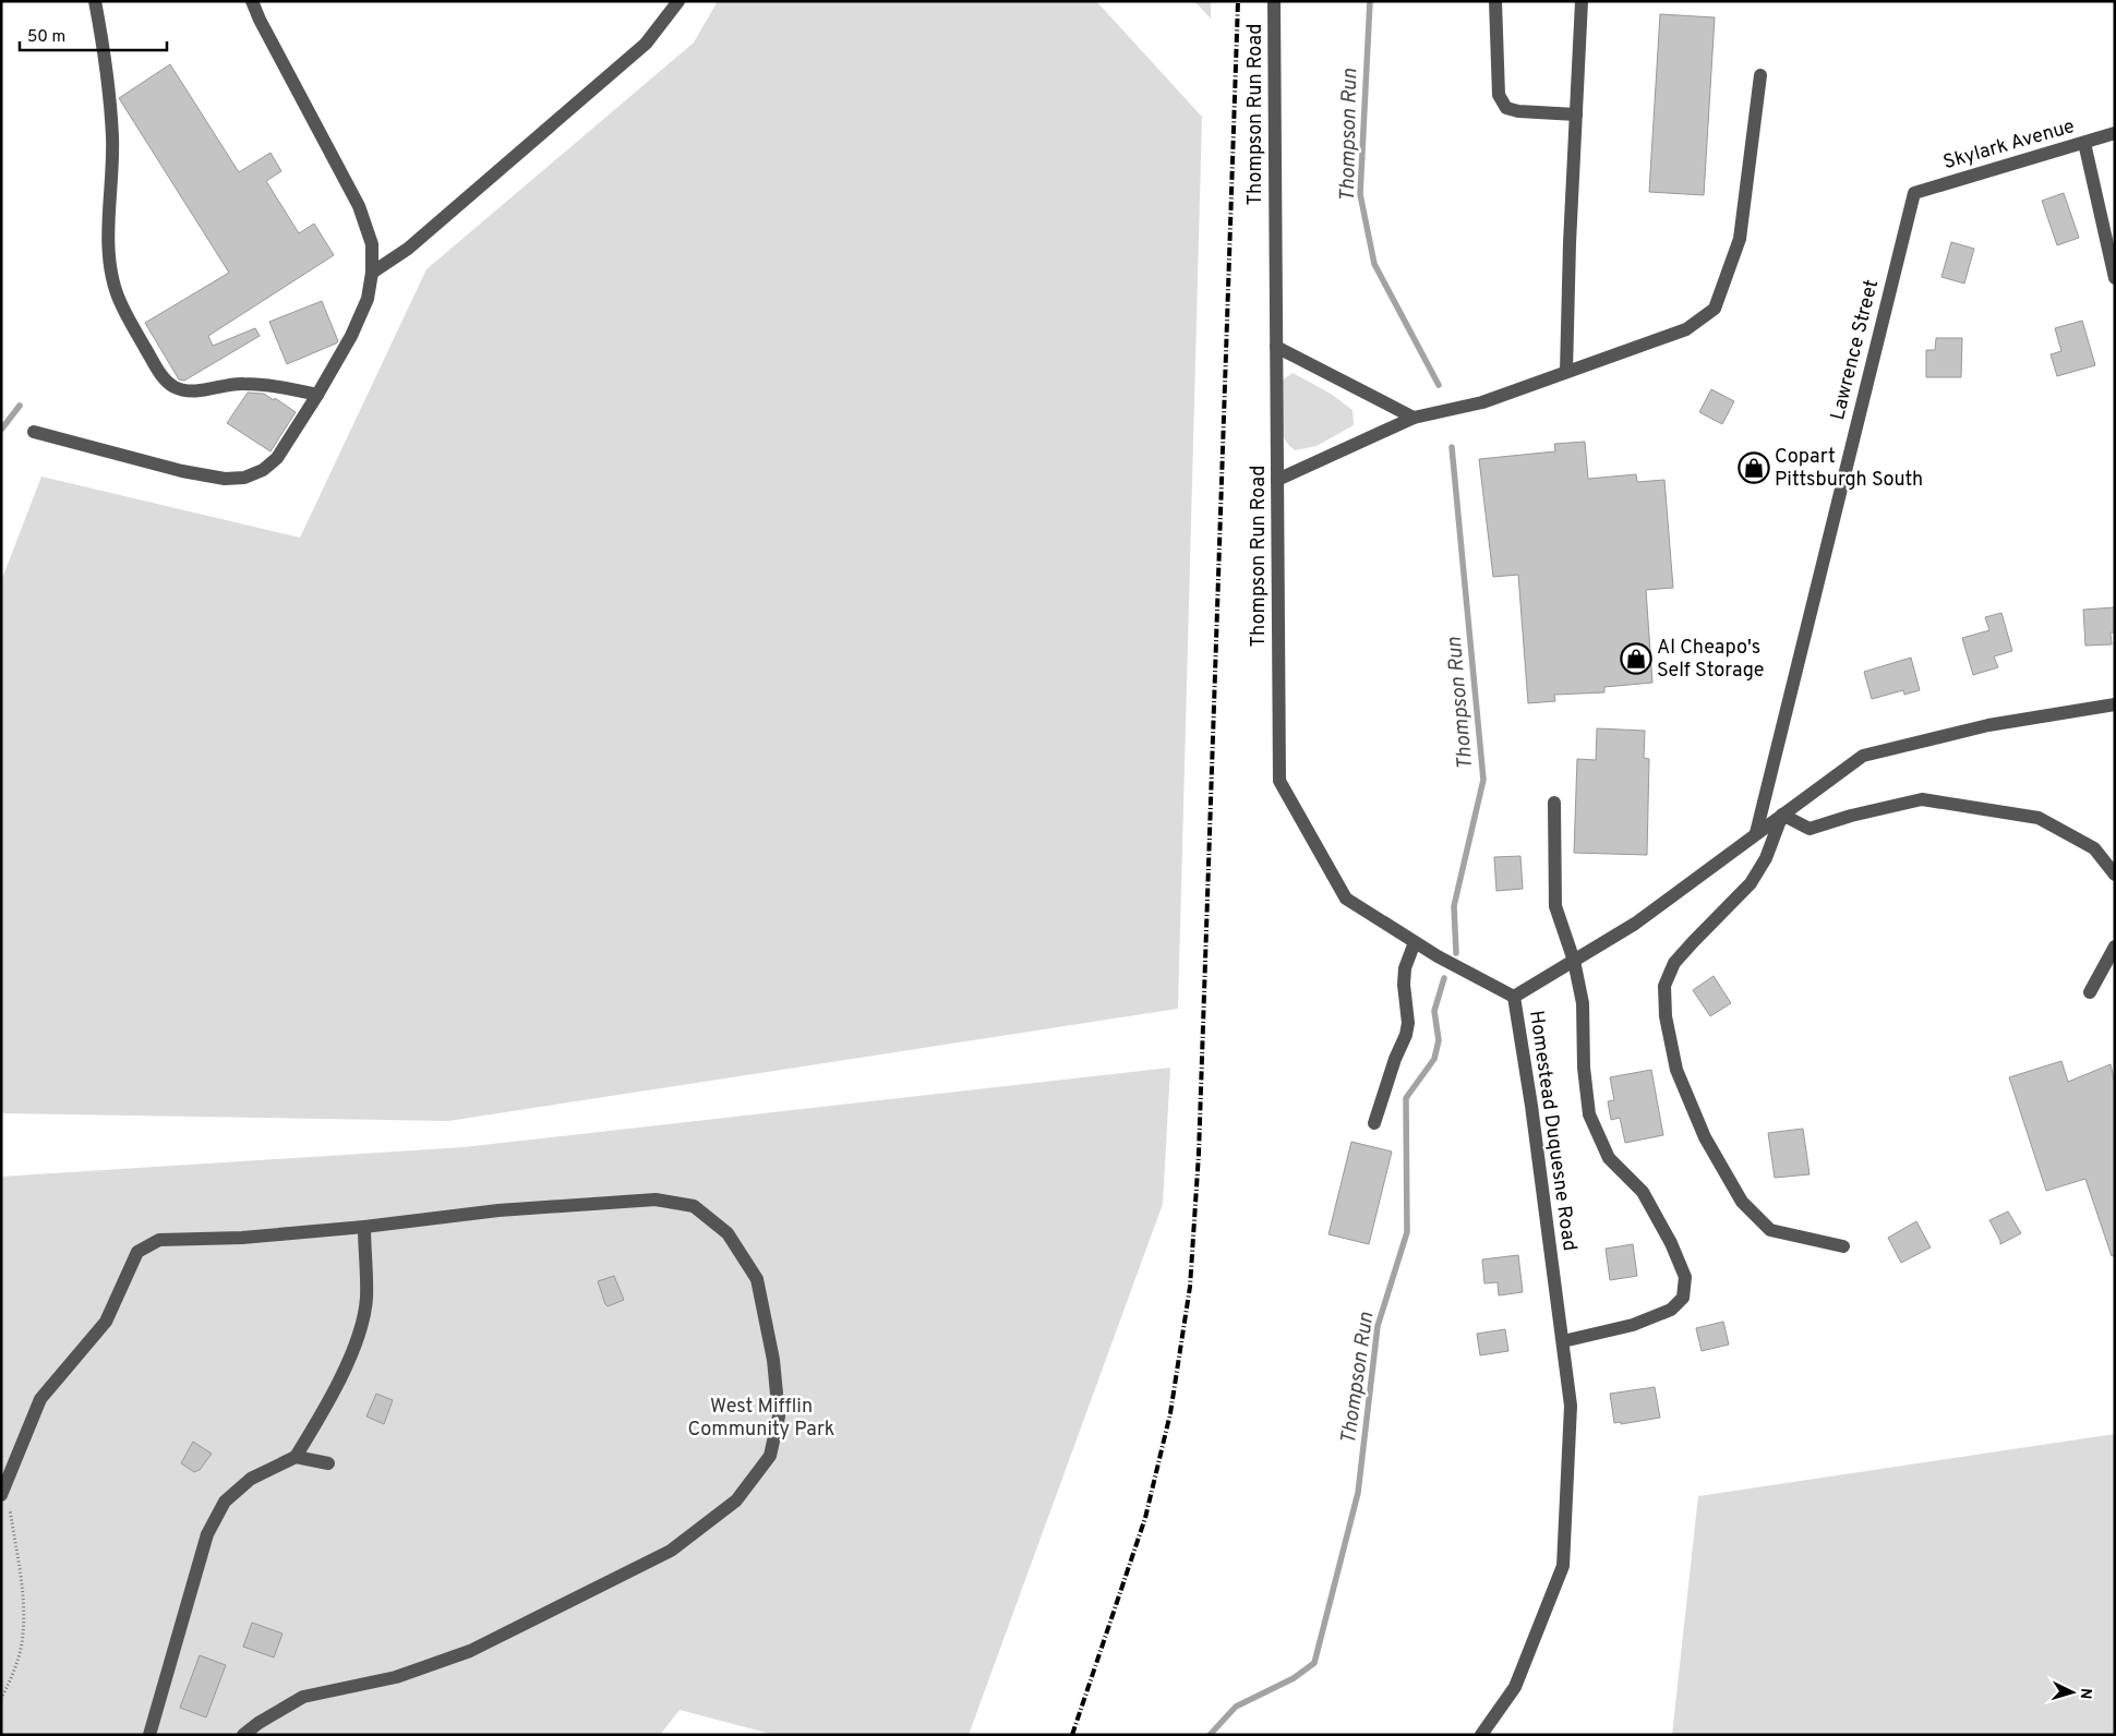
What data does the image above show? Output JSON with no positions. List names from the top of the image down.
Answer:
{
  "streets": {
    "street": [
      "Thompson Run Road",
      "Skylark Avenue",
      "Lawrence Street",
      "Homestead Duquesne Road"
    ]
  },
  "crossings": [
    ["Thompson Run Road", "Homestead Duquesne Road"],
    ["Skylark Avenue", "Lawrence Street"],
    ["Lawrence Street", "Homestead Duquesne Road"]
  ],
  "water": ["Thompson Run"],
  "parks": ["West Mifflin Community Park"],
  "places": {
    "shop": ["Copart Pittsburgh South", "Al Cheapo's Self Storage"]
  },
  "scale_bar": "50 m",
  "north": "right"
}
